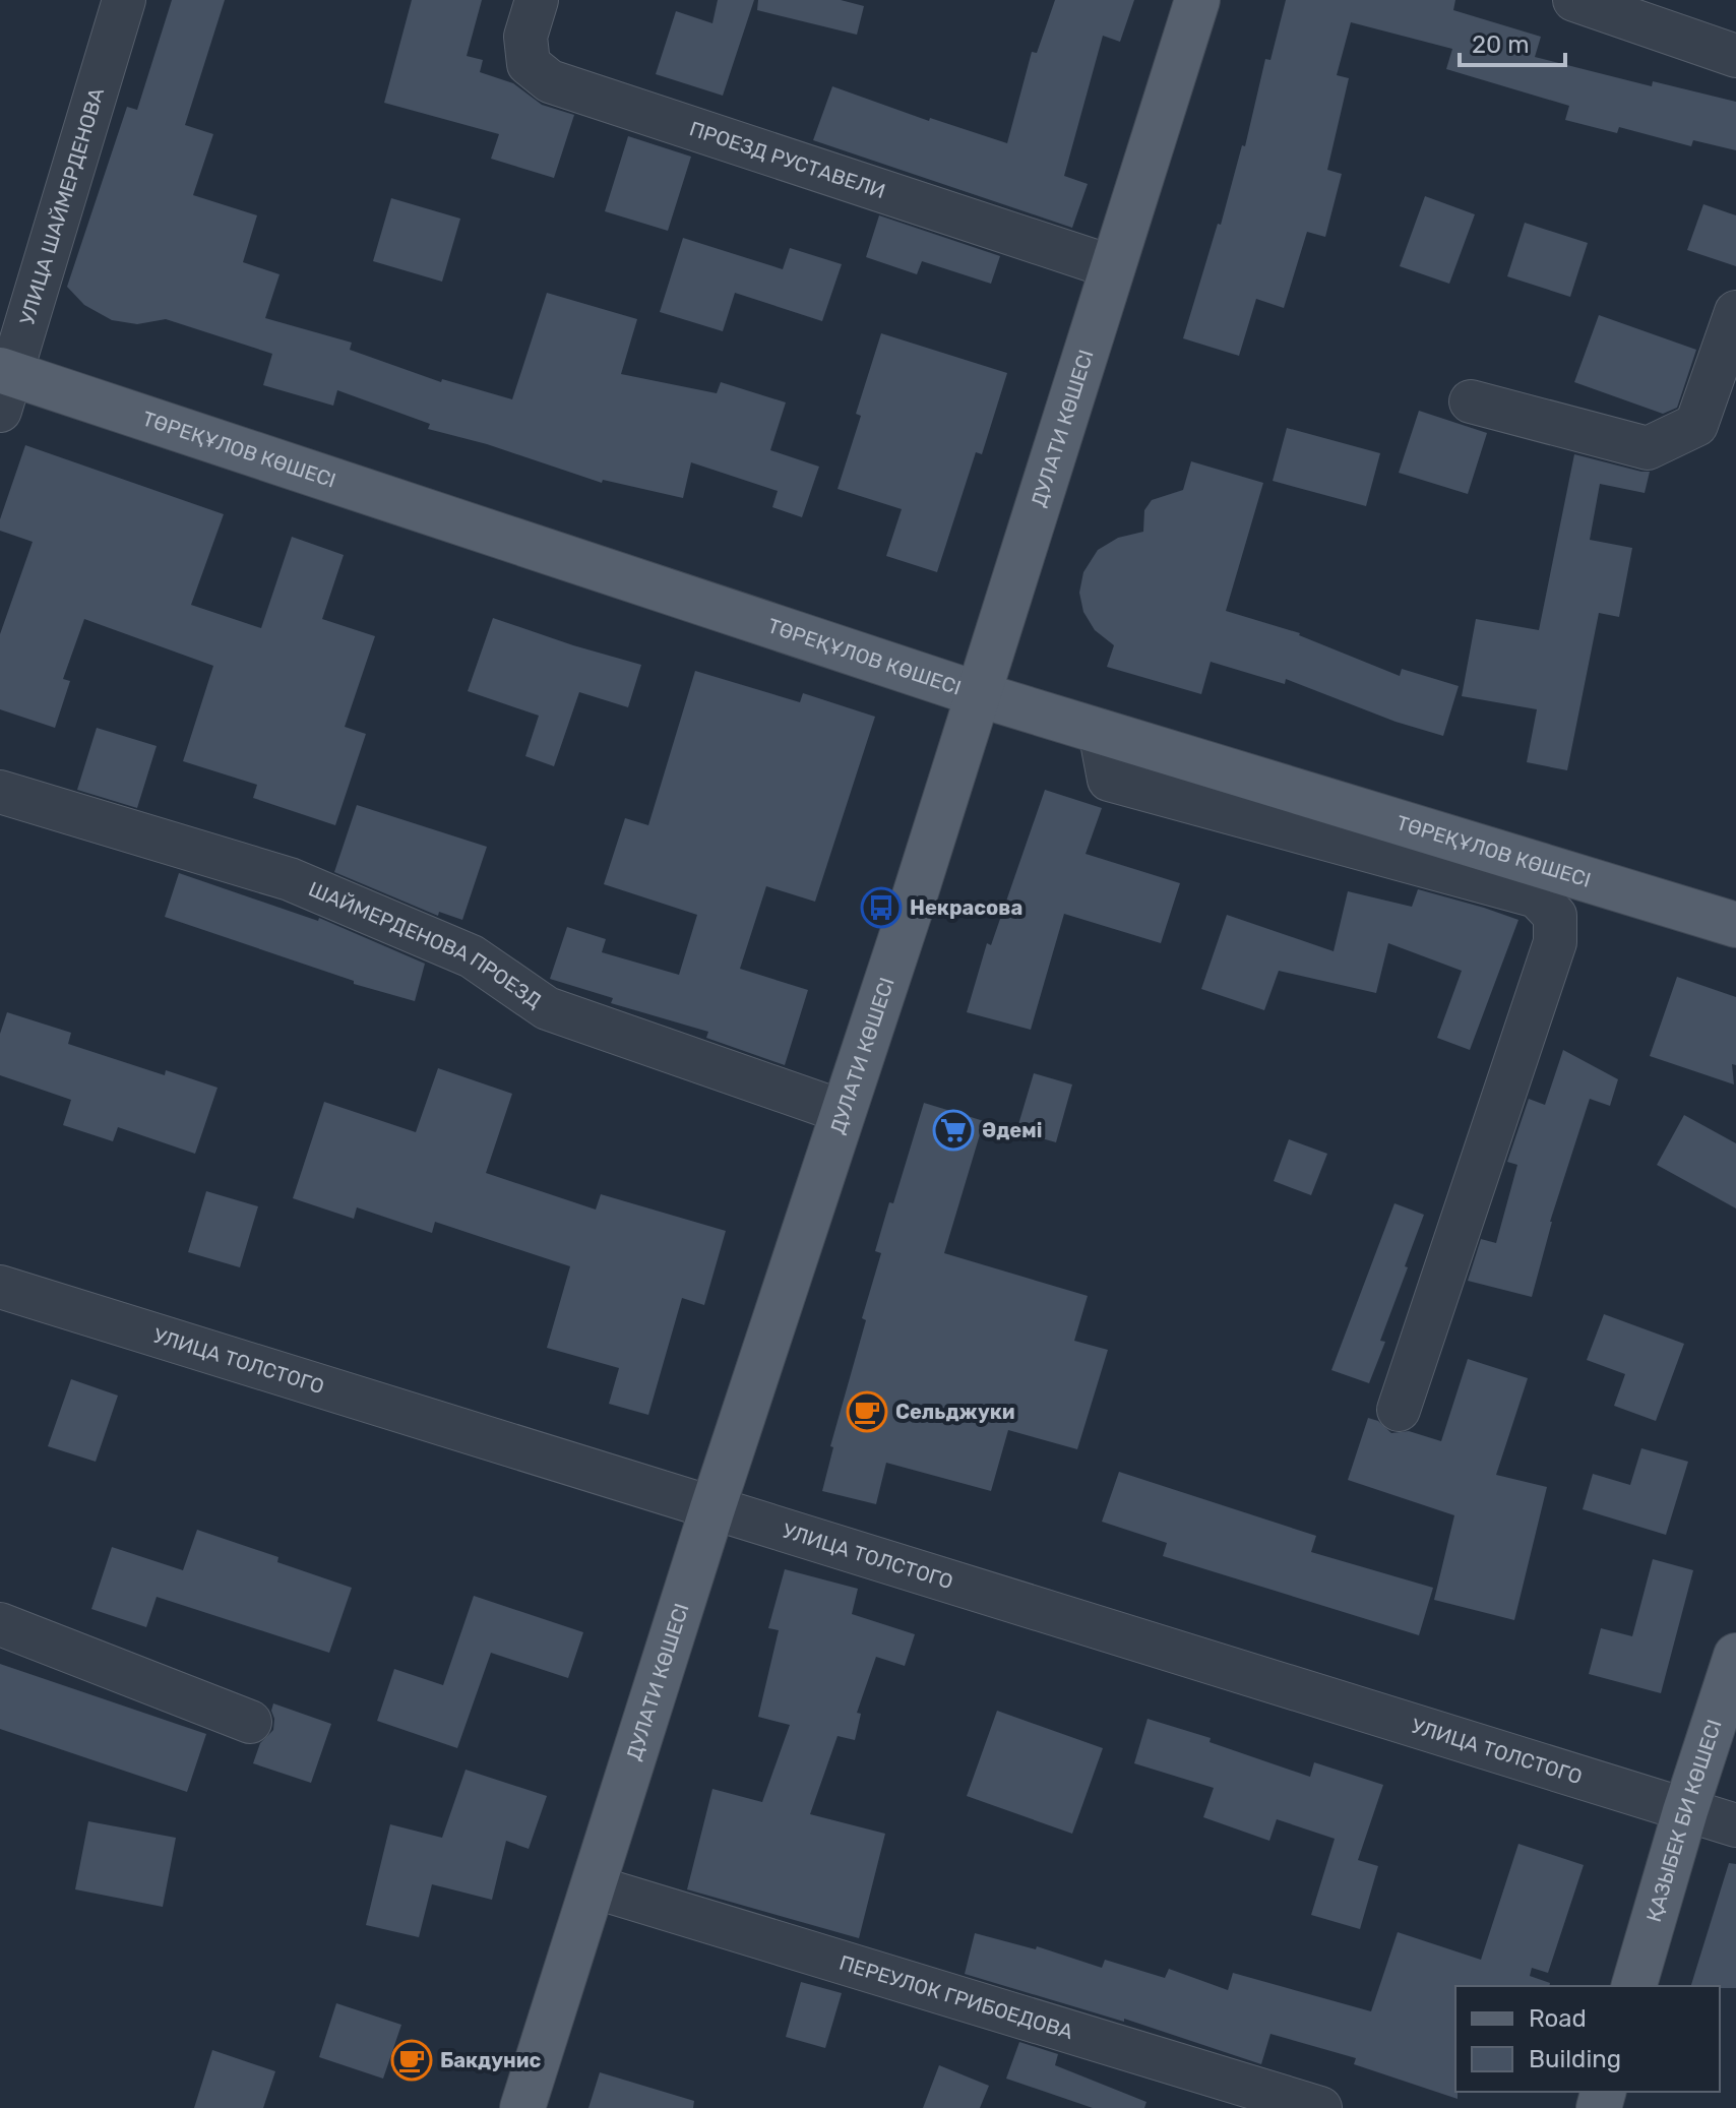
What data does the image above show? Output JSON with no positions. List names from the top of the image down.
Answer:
{
  "streets": {
    "main road": ["ДУЛАТИ КӨШЕСІ", "ТӨРЕҚҰЛОВ КӨШЕСІ", "ҚАЗЫБЕК БИ КӨШЕСІ"],
    "street": [
      "ПРОЕЗД РУСТАВЕЛИ",
      "УЛИЦА ШАЙМЕРДЕНОВА",
      "ШАЙМЕРДЕНОВА ПРОЕЗД",
      "УЛИЦА ТОЛСТОГО",
      "ПЕРЕУЛОК ГРИБОЕДОВА"
    ]
  },
  "crossings": [
    ["ПРОЕЗД РУСТАВЕЛИ", "ДУЛАТИ КӨШЕСІ"],
    ["УЛИЦА ШАЙМЕРДЕНОВА", "ТӨРЕҚҰЛОВ КӨШЕСІ"],
    ["ДУЛАТИ КӨШЕСІ", "ТӨРЕҚҰЛОВ КӨШЕСІ"],
    ["ДУЛАТИ КӨШЕСІ", "ШАЙМЕРДЕНОВА ПРОЕЗД"],
    ["ДУЛАТИ КӨШЕСІ", "УЛИЦА ТОЛСТОГО"],
    ["ДУЛАТИ КӨШЕСІ", "ПЕРЕУЛОК ГРИБОЕДОВА"],
    ["УЛИЦА ТОЛСТОГО", "ҚАЗЫБЕК БИ КӨШЕСІ"]
  ],
  "places": {
    "bus stop": ["Некрасова"],
    "supermarket": ["Әдемі"],
    "cafe": ["Сельджуки", "Бакдунис"]
  },
  "legend": ["Road", "Building"],
  "scale_bar": "20 m"
}
